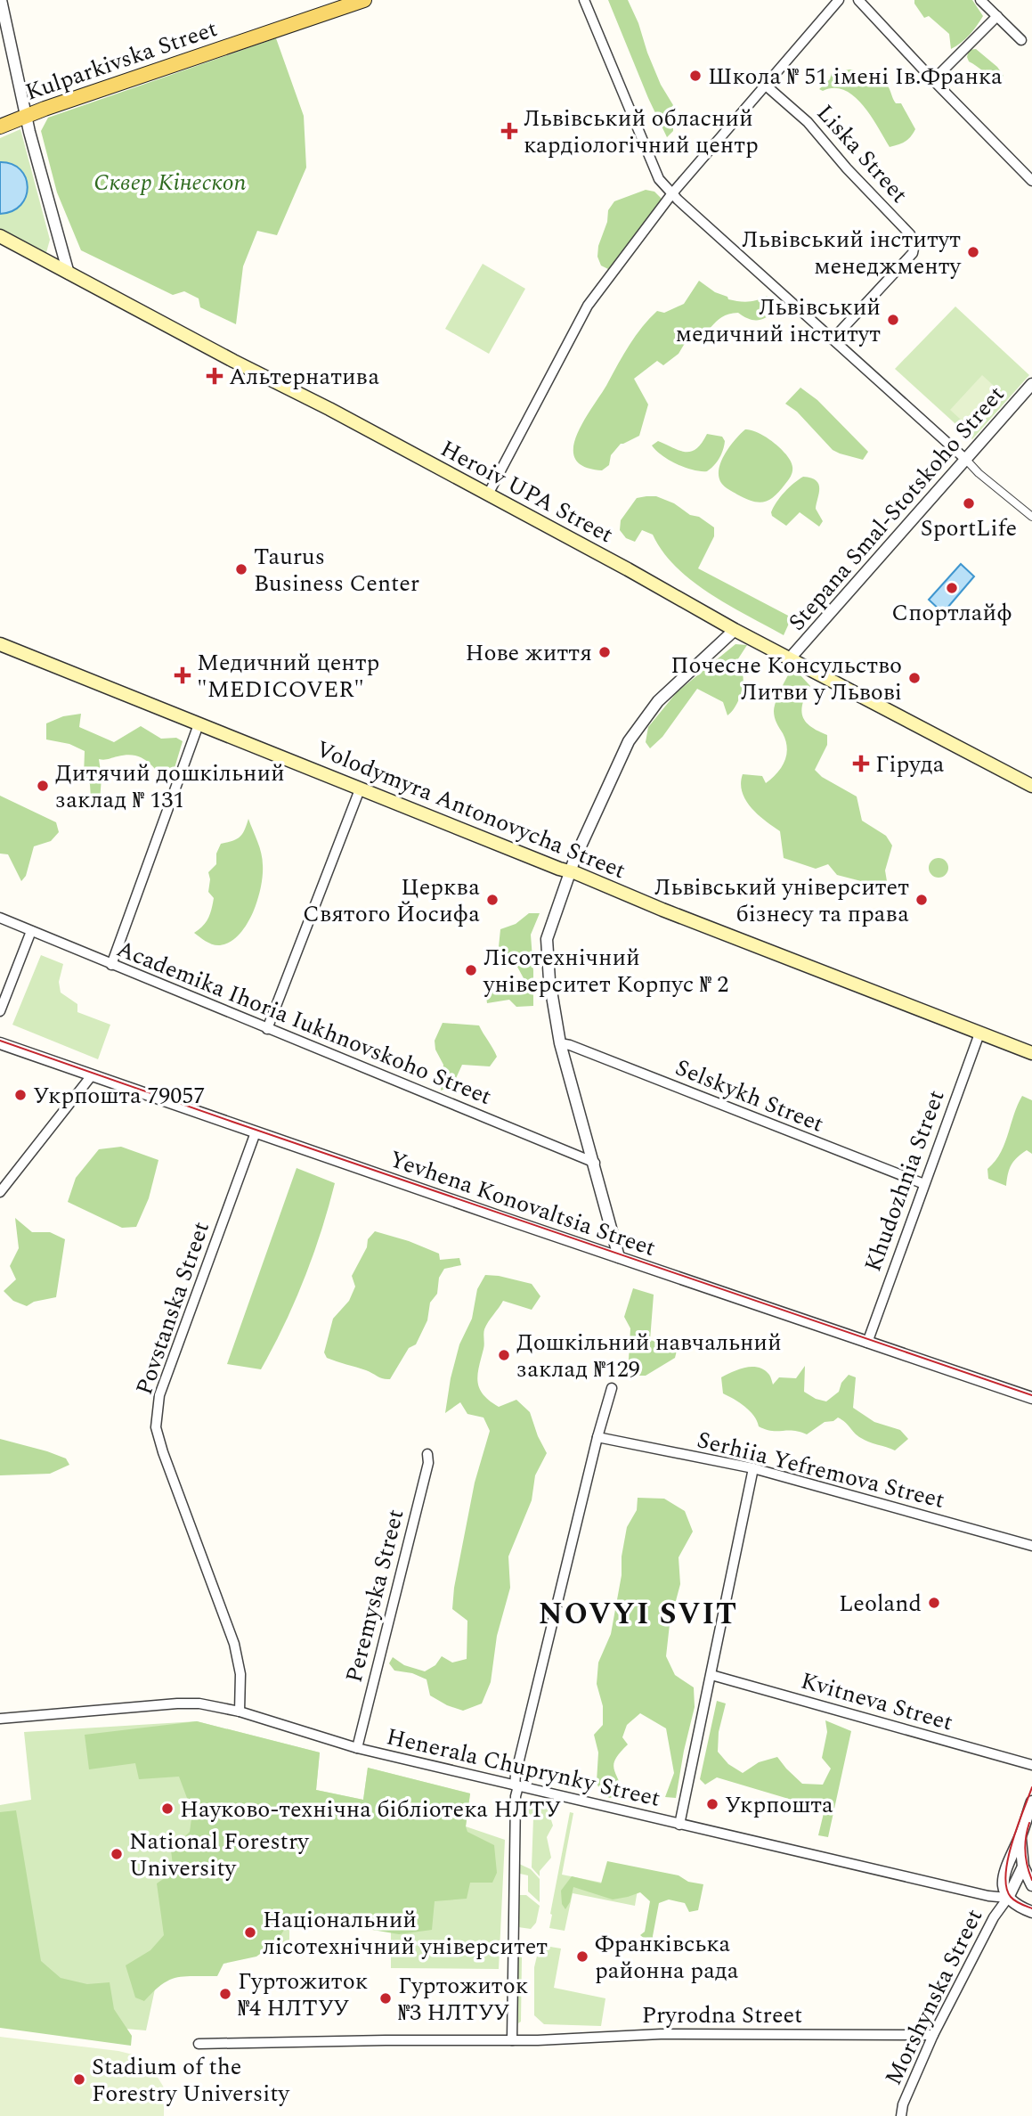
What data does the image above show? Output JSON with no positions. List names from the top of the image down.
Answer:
{
  "streets": {
    "main road": ["Kulparkivska Street", "Heroiv UPA Street", "Volodymyra Antonovycha Street"],
    "street": [
      "Liska Street",
      "Stepana Smal-Stotskoho Street",
      "Academika Ihoria Iukhnovskoho Street",
      "Selskykh Street",
      "Khudozhnia Street",
      "Yevhena Konovaltsia Street",
      "Povstanska Street",
      "Serhiia Yefremova Street",
      "Peremyska Street",
      "Kvitneva Street",
      "Henerala Chuprynky Street",
      "Morshynska Street",
      "Pryrodna Street"
    ]
  },
  "crossings": [
    ["Heroiv UPA Street", "Stepana Smal-Stotskoho Street"],
    ["Volodymyra Antonovycha Street", "Khudozhnia Street"],
    ["Selskykh Street", "Khudozhnia Street"],
    ["Khudozhnia Street", "Yevhena Konovaltsia Street"],
    ["Yevhena Konovaltsia Street", "Povstanska Street"],
    ["Povstanska Street", "Henerala Chuprynky Street"],
    ["Peremyska Street", "Henerala Chuprynky Street"],
    ["Henerala Chuprynky Street", "Morshynska Street"],
    ["Morshynska Street", "Pryrodna Street"]
  ],
  "districts": ["NOVYI SVIT"],
  "parks": ["Сквер Кінескоп"],
  "places": {
    "other": [
      "Школа № 51 імені Ів.Франка",
      "Львівський інститут менеджменту",
      "Львівський медичний інститут",
      "SportLife",
      "Taurus Business Center",
      "Спортлайф",
      "Нове життя",
      "Почесне Консульство Литви у Львові",
      "Дитячий дошкільний заклад № 131",
      "Церква Святого Йосифа",
      "Львівський університет бізнесу та права",
      "Лісотехнічний університет Корпус № 2",
      "Укрпошта 79057",
      "Дошкільний навчальний заклад №129",
      "Leoland",
      "Укрпошта",
      "Науково-технічна бібліотека НЛТУ",
      "National Forestry University",
      "Національний лісотехнічний університет",
      "Франківська районна рада",
      "Гуртожиток №4 НЛТУУ",
      "Гуртожиток №3 НЛТУУ",
      "Stadium of the Forestry University"
    ],
    "health": [
      "Львівський обласний кардіологічний центр",
      "Альтернатива",
      "Медичний центр \"MEDICOVER\"",
      "Гіруда"
    ]
  }
}
